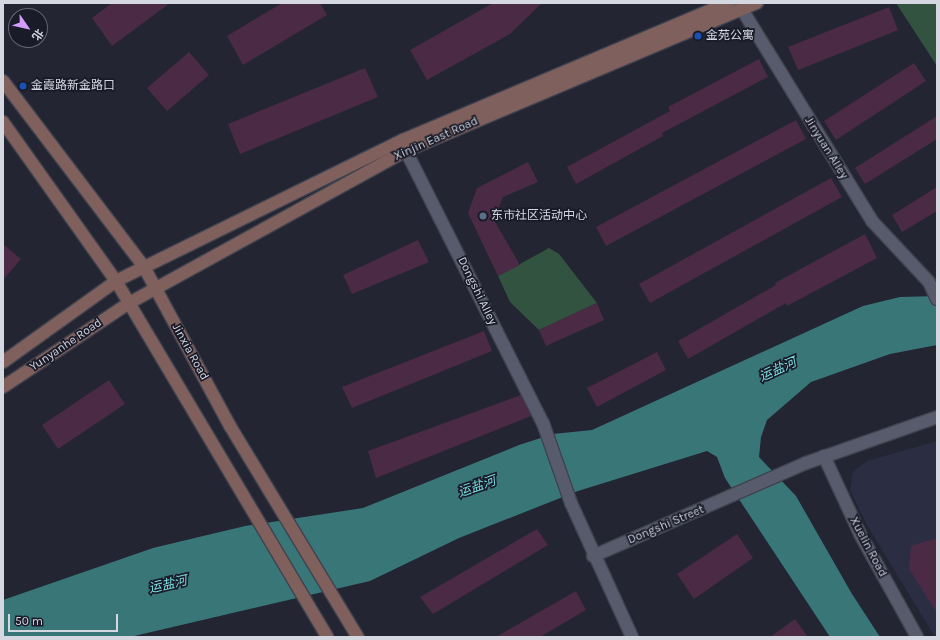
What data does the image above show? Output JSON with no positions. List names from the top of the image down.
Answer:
{
  "streets": {
    "main road": ["Xinjin East Road", "Yunyanhe Road", "Jinxia Road"],
    "street": [
      "Jinyuan Alley",
      "Dongshi Alley",
      "Dongshi Street",
      "Xuelin Road"
    ]
  },
  "crossings": [
    ["Xinjin East Road", "Jinyuan Alley"],
    ["Xinjin East Road", "Dongshi Alley"],
    ["Xinjin East Road", "Yunyanhe Road"],
    ["Xinjin East Road", "Jinxia Road"],
    ["Dongshi Alley", "Dongshi Street"],
    ["Dongshi Street", "Xuelin Road"]
  ],
  "water": ["运盐河"],
  "places": ["金苑公寓", "金霞路新金路口", "东市社区活动中心"],
  "scale_bar": "50 m",
  "north": "bottom right"
}
